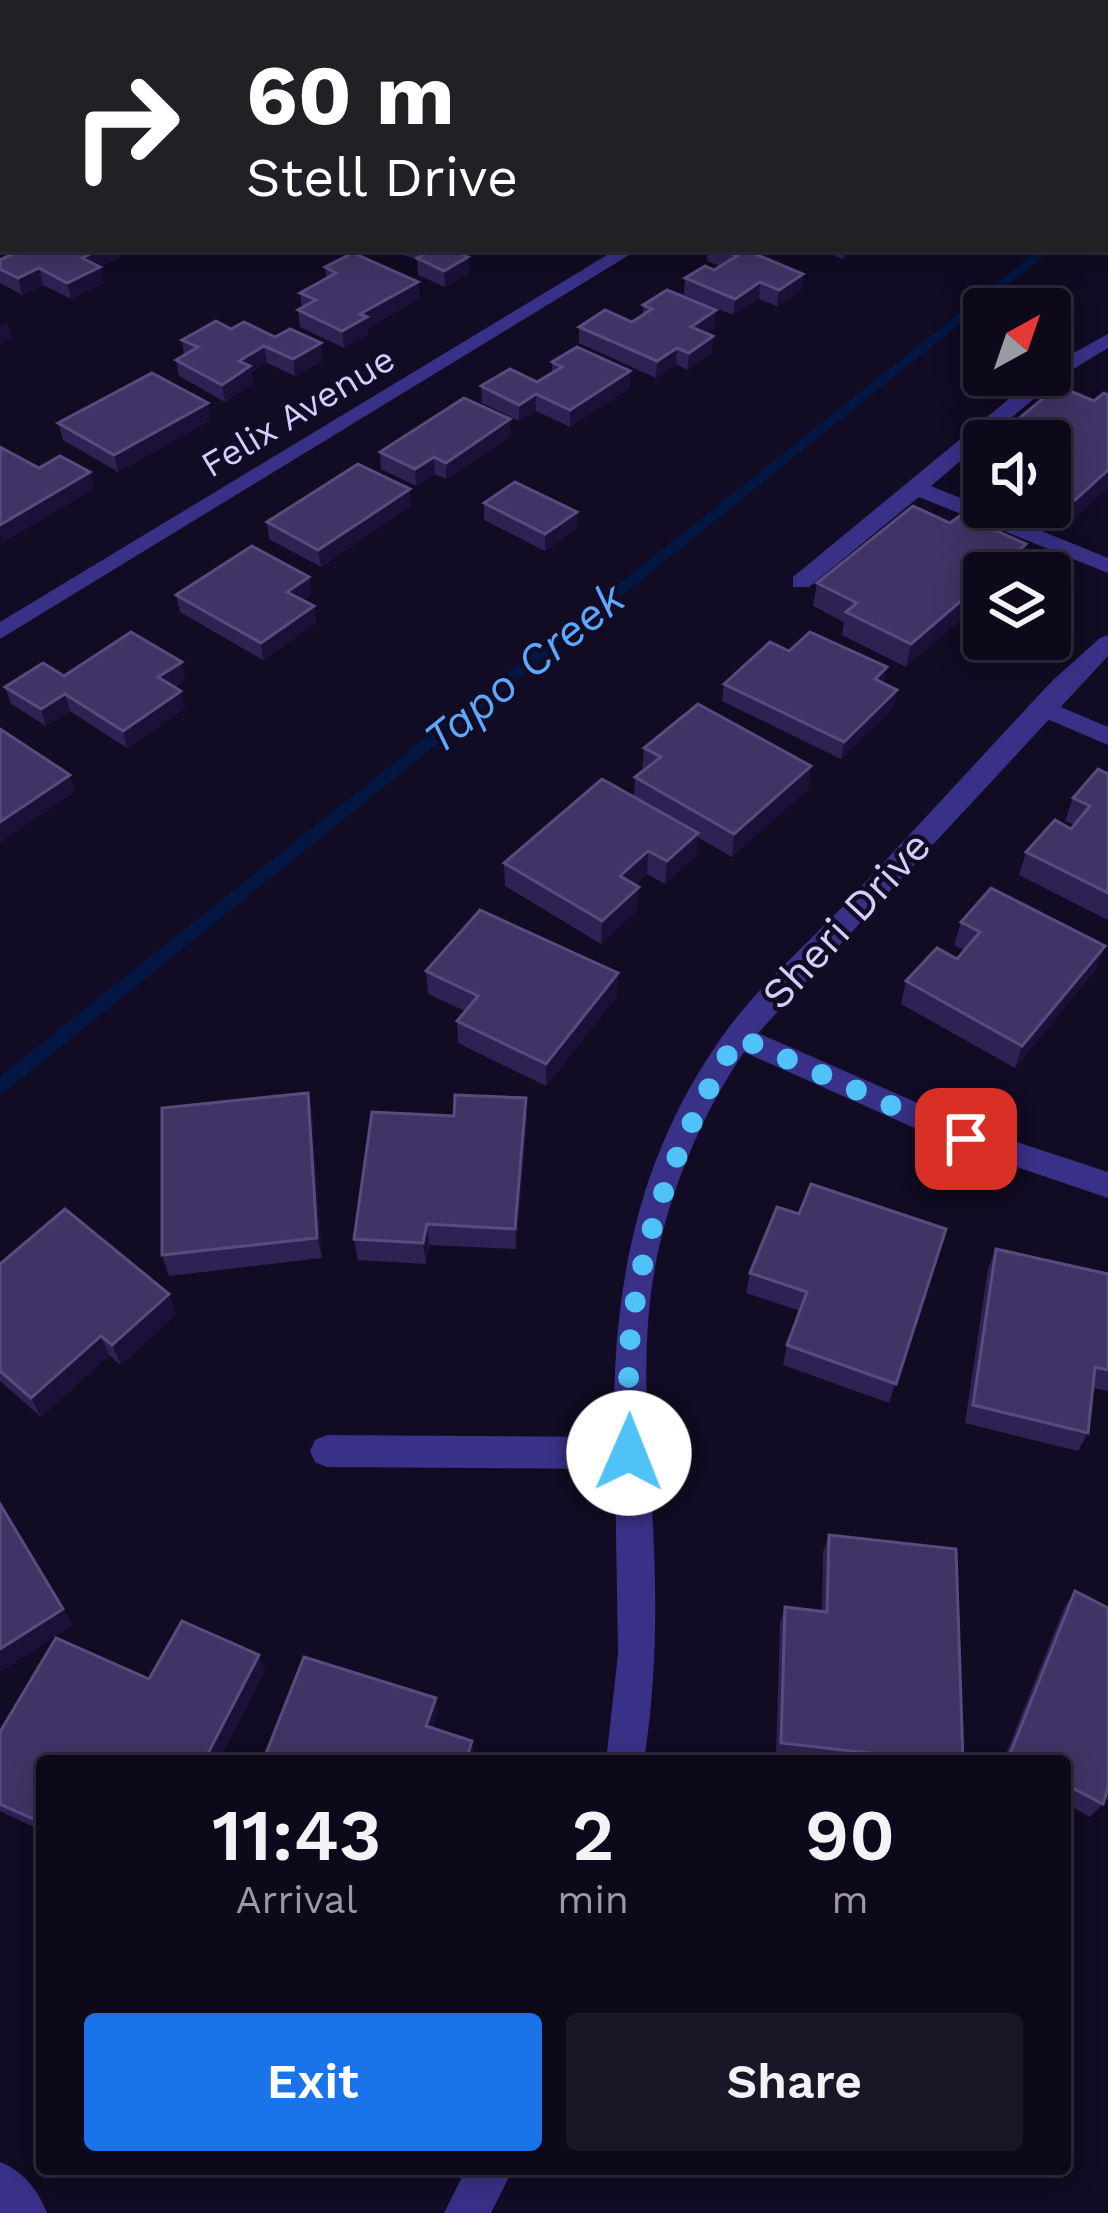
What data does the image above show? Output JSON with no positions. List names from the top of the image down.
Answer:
{
  "streets": {
    "street": ["Felix Avenue", "Sheri Drive"]
  },
  "water": ["Tapo Creek"],
  "north": "top right",
  "page": {
    "turn": ["60 m", "Stell Drive"],
    "eta": [
      "11:43",
      "Arrival",
      "2",
      "min",
      "90",
      "m"
    ],
    "buttons": ["Exit", "Share"]
  }
}
